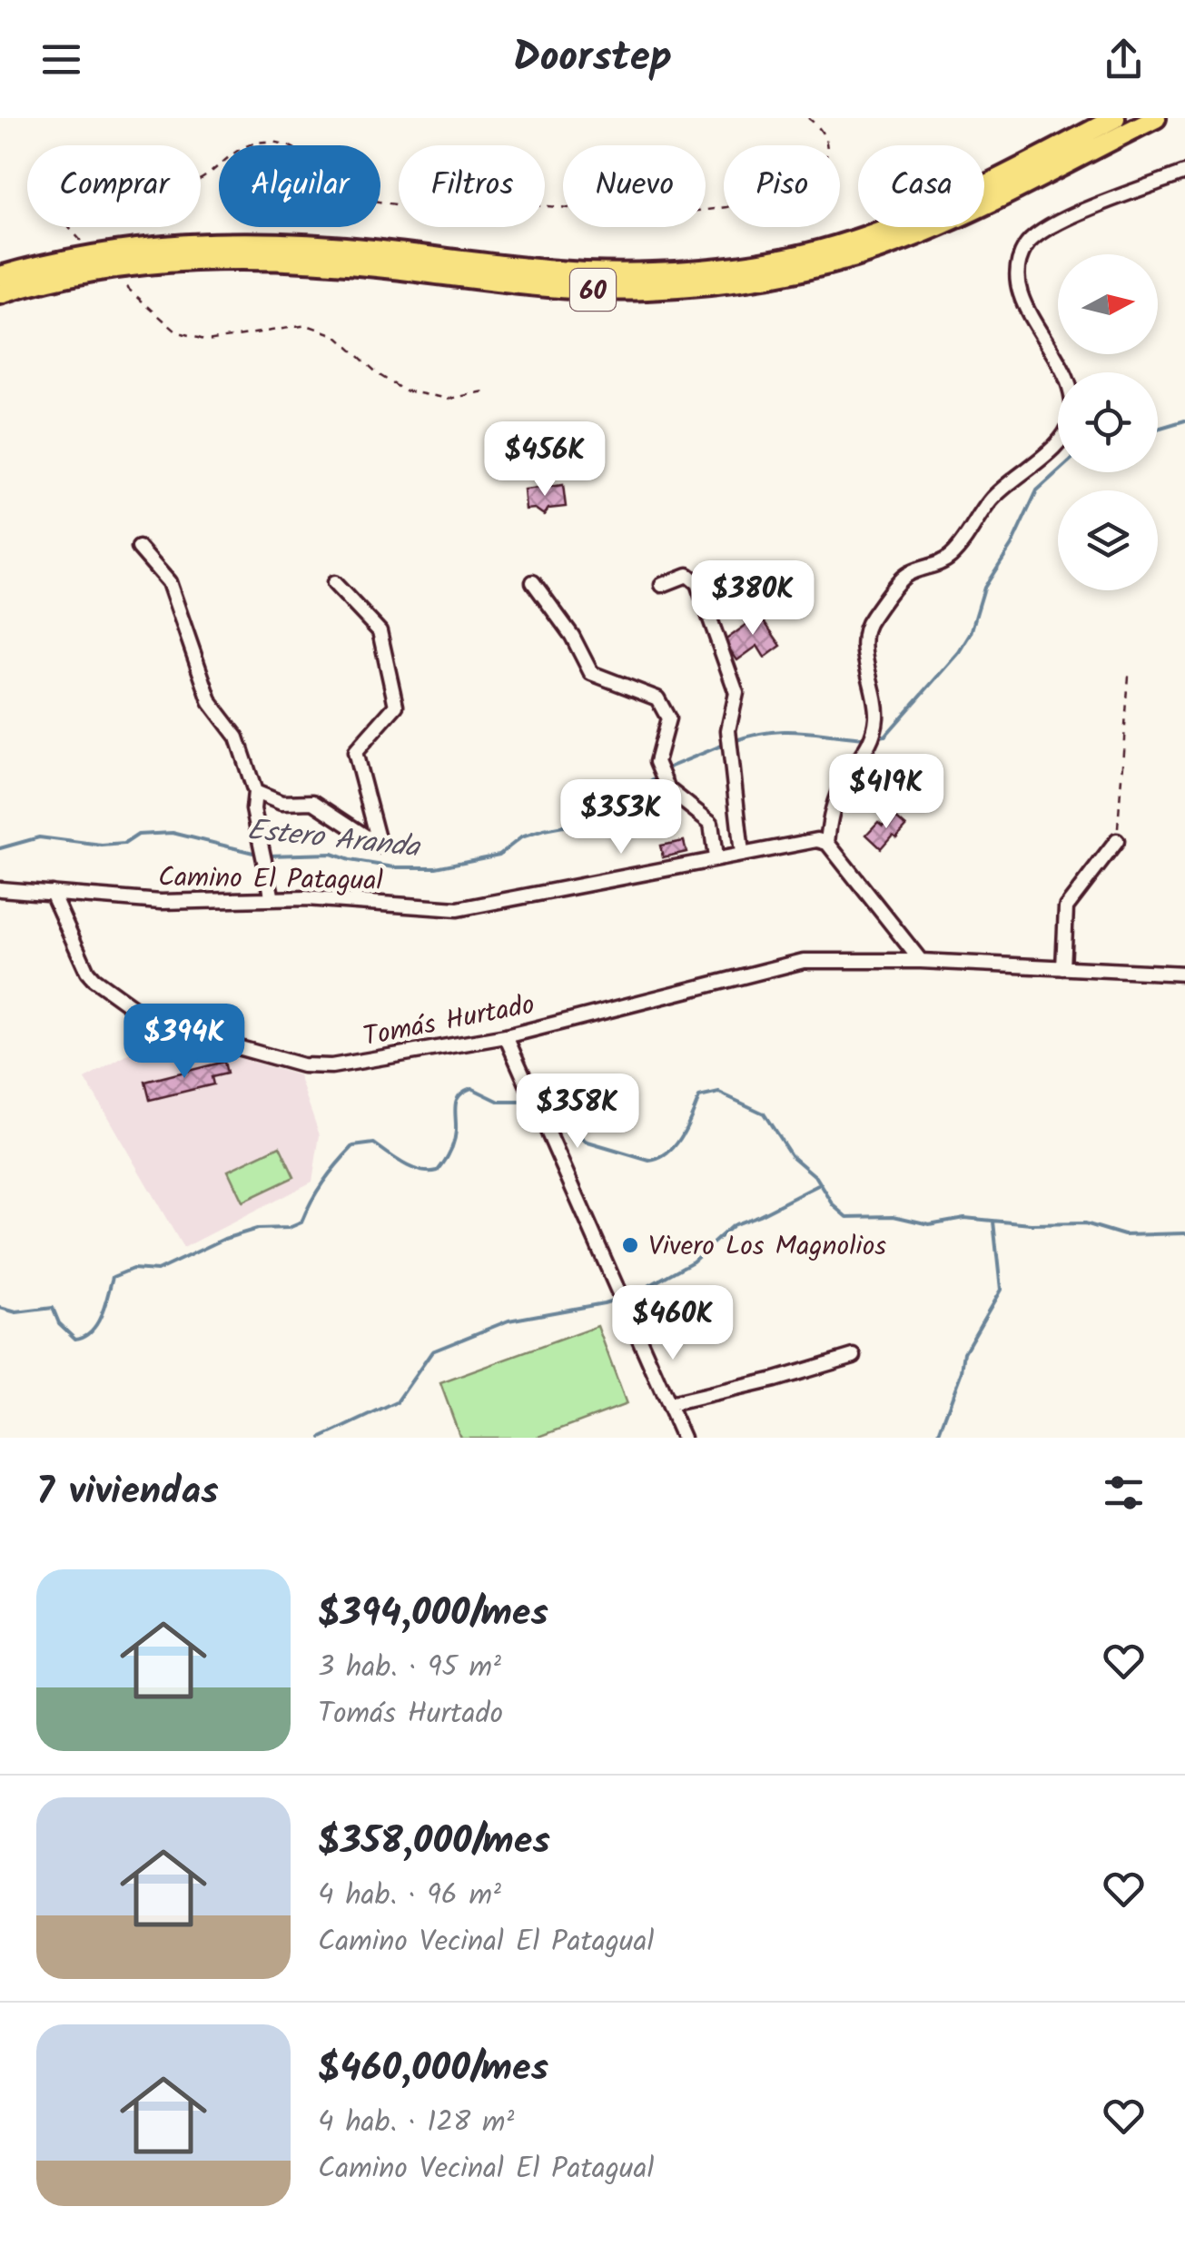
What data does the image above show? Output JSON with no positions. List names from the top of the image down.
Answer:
{
  "streets": {
    "highway": ["60"],
    "street": ["Camino El Patagual", "Tomás Hurtado"]
  },
  "crossings": [
    ["Camino El Patagual", "Tomás Hurtado"]
  ],
  "water": ["Estero Aranda"],
  "places": ["Vivero Los Magnolios"],
  "north": "right",
  "page": {
    "header": "Doorstep",
    "chip": [
      "Comprar",
      "Alquilar",
      "Filtros",
      "Nuevo",
      "Piso",
      "Casa"
    ],
    "price": [
      "$456K",
      "$380K",
      "$419K",
      "$353K",
      "$394K",
      "$358K",
      "$460K"
    ],
    "heading": "7 viviendas",
    "list": [
      {
        "name": "$394,000/mes",
        "note": "3 hab. · 95 m² · Tomás Hurtado"
      },
      {
        "name": "$358,000/mes",
        "note": "4 hab. · 96 m² · Camino Vecinal El Patagual"
      },
      {
        "name": "$460,000/mes",
        "note": "4 hab. · 128 m² · Camino Vecinal El Patagual"
      }
    ]
  }
}
